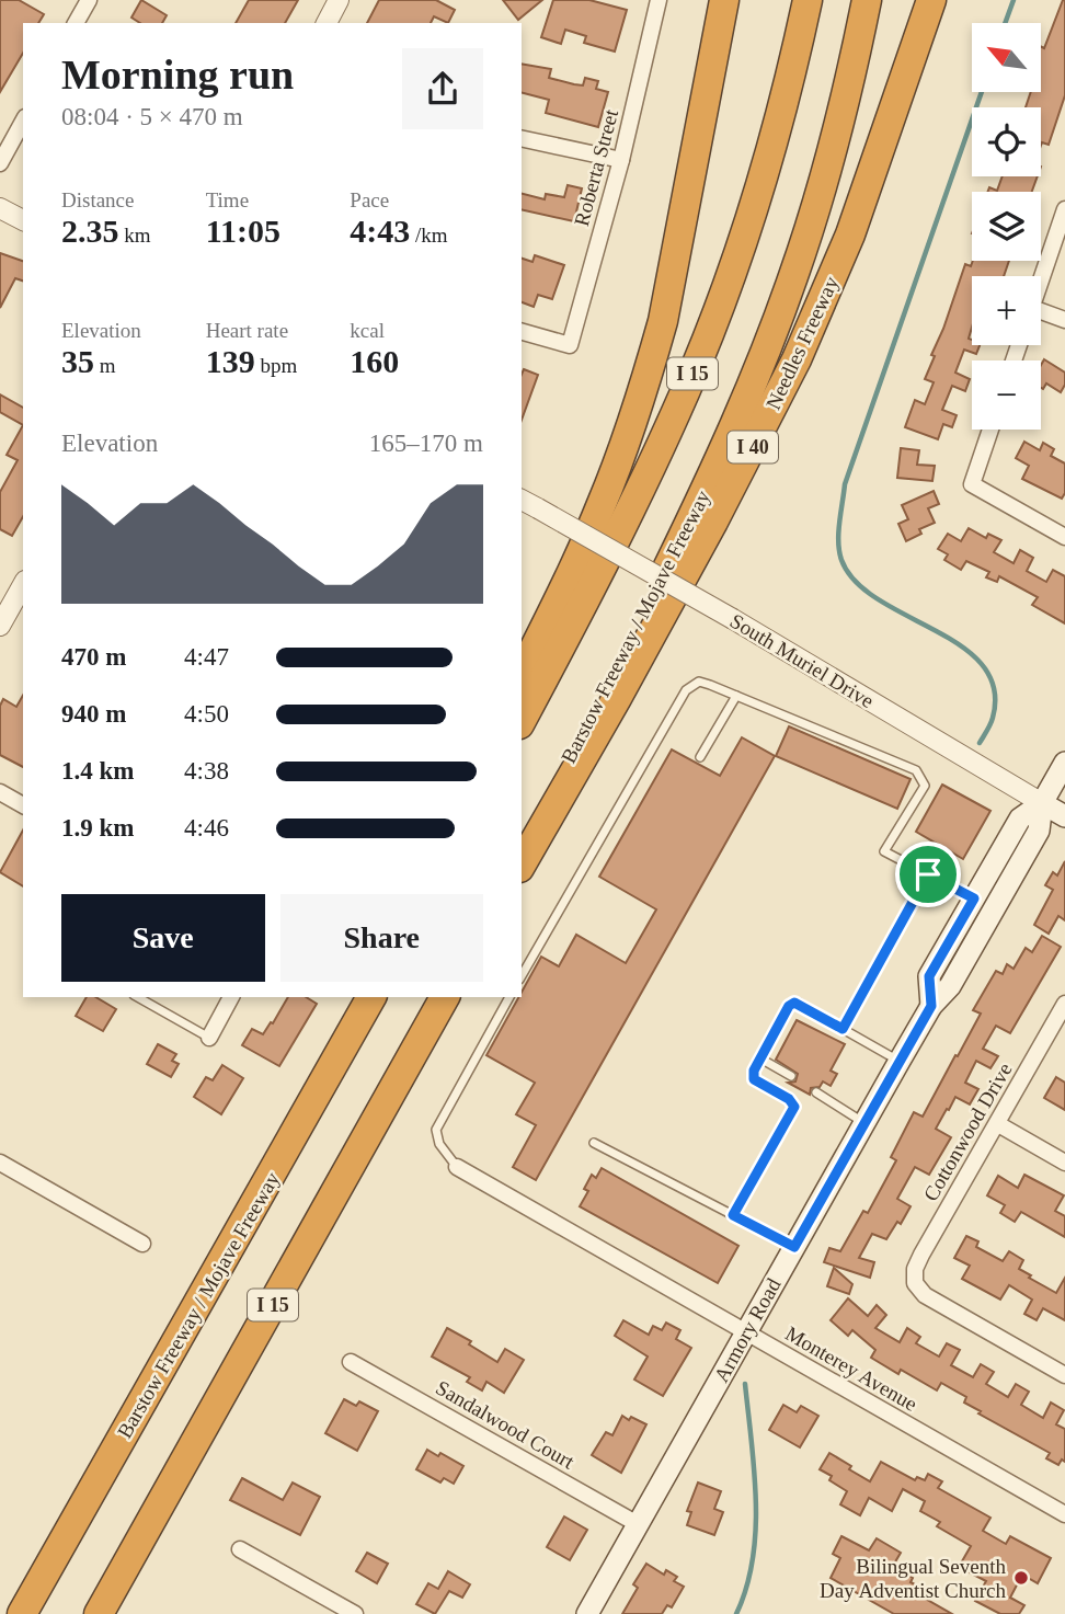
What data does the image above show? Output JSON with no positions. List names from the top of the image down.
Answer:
{
  "streets": {
    "highway": [
      "Needles Freeway",
      "I 15",
      "I 40",
      "Barstow Freeway / Mojave Freeway"
    ],
    "main road": ["South Muriel Drive", "Armory Road"],
    "street": [
      "Roberta Street",
      "Cottonwood Drive",
      "Monterey Avenue",
      "Sandalwood Court"
    ]
  },
  "crossings": [
    ["South Muriel Drive", "Armory Road"],
    ["Armory Road", "Monterey Avenue"],
    ["Armory Road", "Sandalwood Court"]
  ],
  "places": ["Bilingual Seventh Day Adventist Church"],
  "north": "top left",
  "page": {
    "map_buttons": ["+", "−"],
    "heading": ["Morning run", "08:04 · 5 × 470 m"],
    "stats": [
      ["Distance", "2.35 km"],
      ["Time", "11:05"],
      ["Pace", "4:43 /km"],
      ["Elevation", "35 m"],
      ["Heart rate", "139 bpm"],
      ["kcal", "160"]
    ],
    "chart": ["Elevation", "165–170 m"],
    "list": [
      {
        "name": "470 m",
        "note": "4:47"
      },
      {
        "name": "940 m",
        "note": "4:50"
      },
      {
        "name": "1.4 km",
        "note": "4:38"
      },
      {
        "name": "1.9 km",
        "note": "4:46"
      }
    ],
    "buttons": ["Save", "Share"]
  }
}
